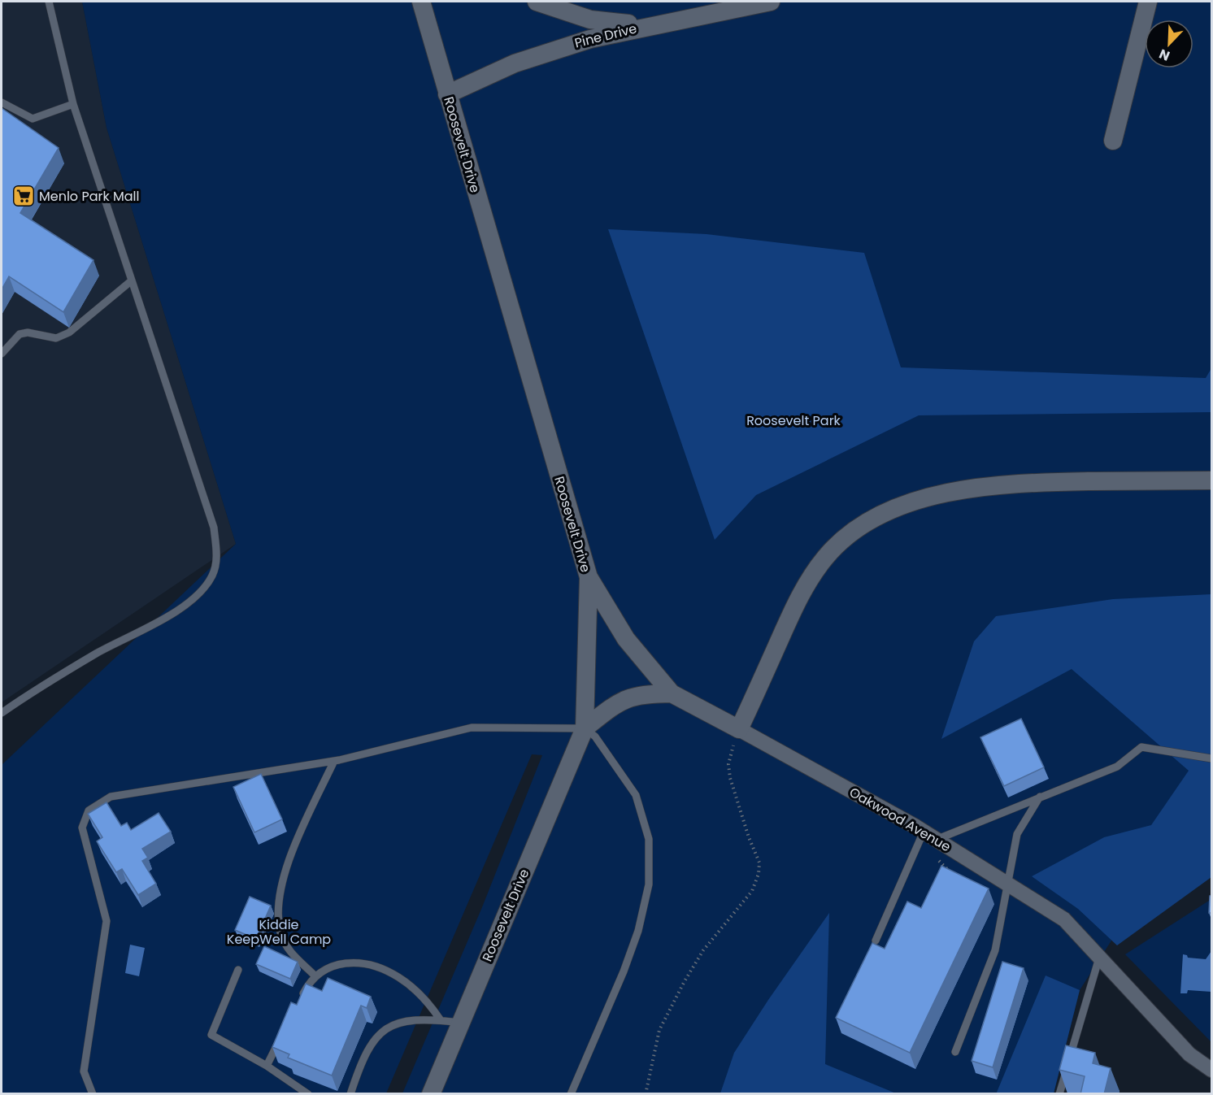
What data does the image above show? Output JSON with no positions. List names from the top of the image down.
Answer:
{
  "streets": {
    "street": ["Pine Drive", "Roosevelt Drive", "Oakwood Avenue"]
  },
  "crossings": [
    ["Pine Drive", "Roosevelt Drive"],
    ["Roosevelt Drive", "Oakwood Avenue"]
  ],
  "parks": ["Roosevelt Park", "Kiddie KeepWell Camp"],
  "places": {
    "supermarket": ["Menlo Park Mall"]
  },
  "north": "bottom left"
}
